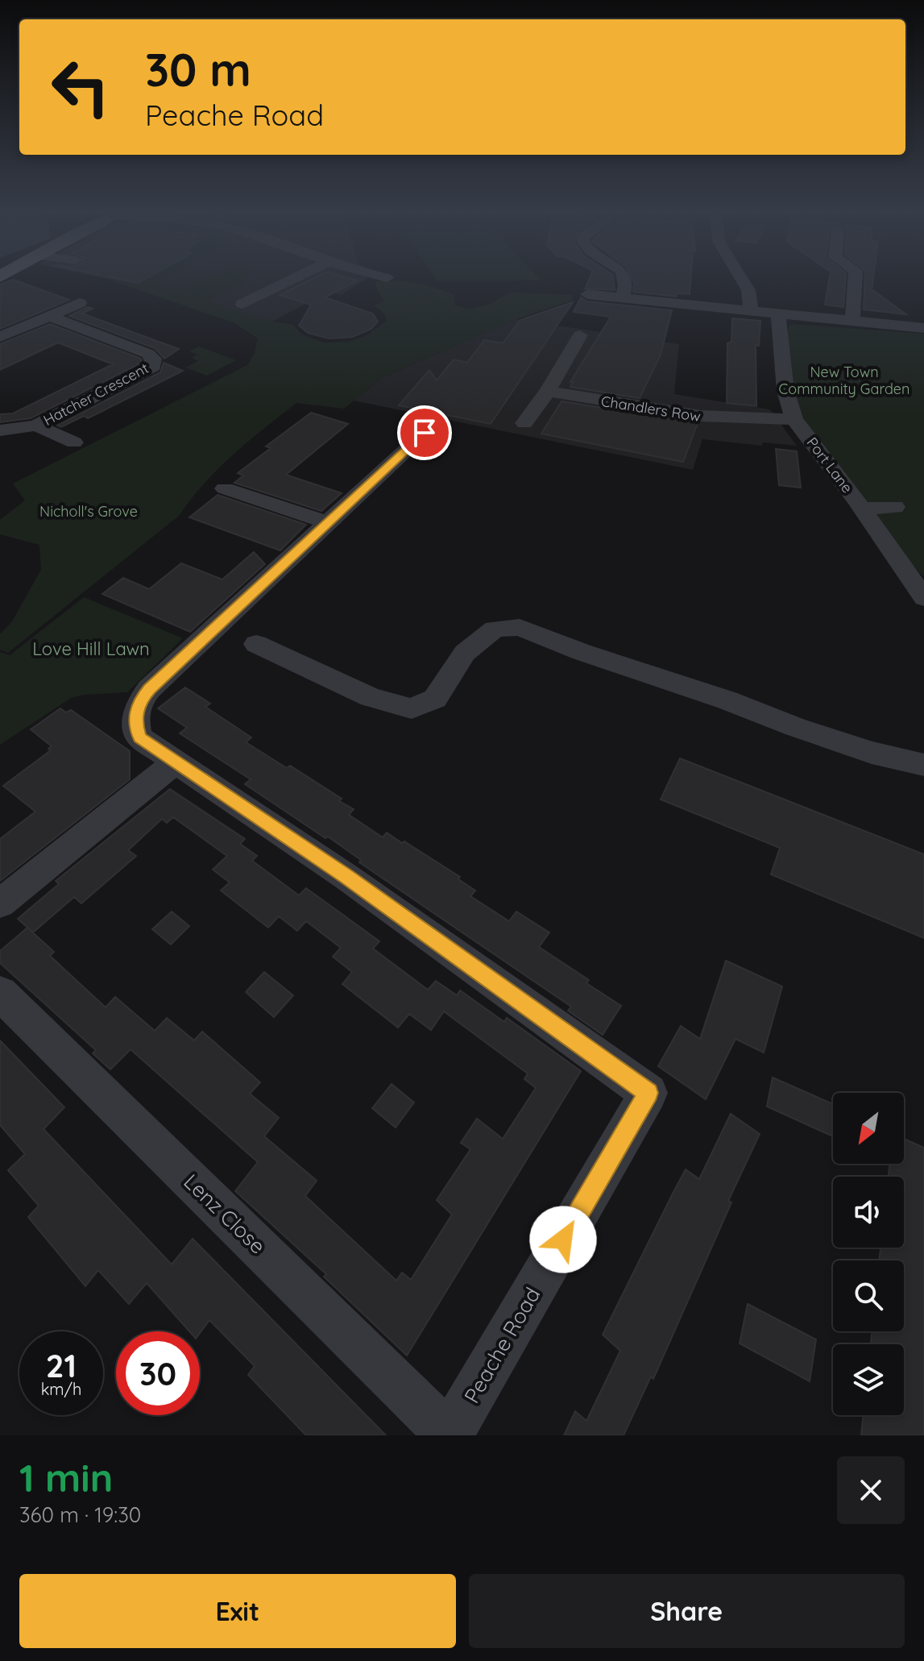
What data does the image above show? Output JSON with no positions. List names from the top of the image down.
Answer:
{
  "streets": {
    "street": [
      "Hatcher Crescent",
      "Chandlers Row",
      "Port Lane",
      "Lenz Close",
      "Peache Road"
    ]
  },
  "crossings": [
    ["Chandlers Row", "Port Lane"],
    ["Lenz Close", "Peache Road"]
  ],
  "parks": ["New Town Community Garden", "Nicholl's Grove", "Love Hill Lawn"],
  "north": "bottom left",
  "page": {
    "turn": ["30 m", "Peache Road"],
    "speed": "21 km/h",
    "limit": "30",
    "heading": ["1 min", "360 m · 19:30"],
    "buttons": ["Exit", "Share"]
  }
}
